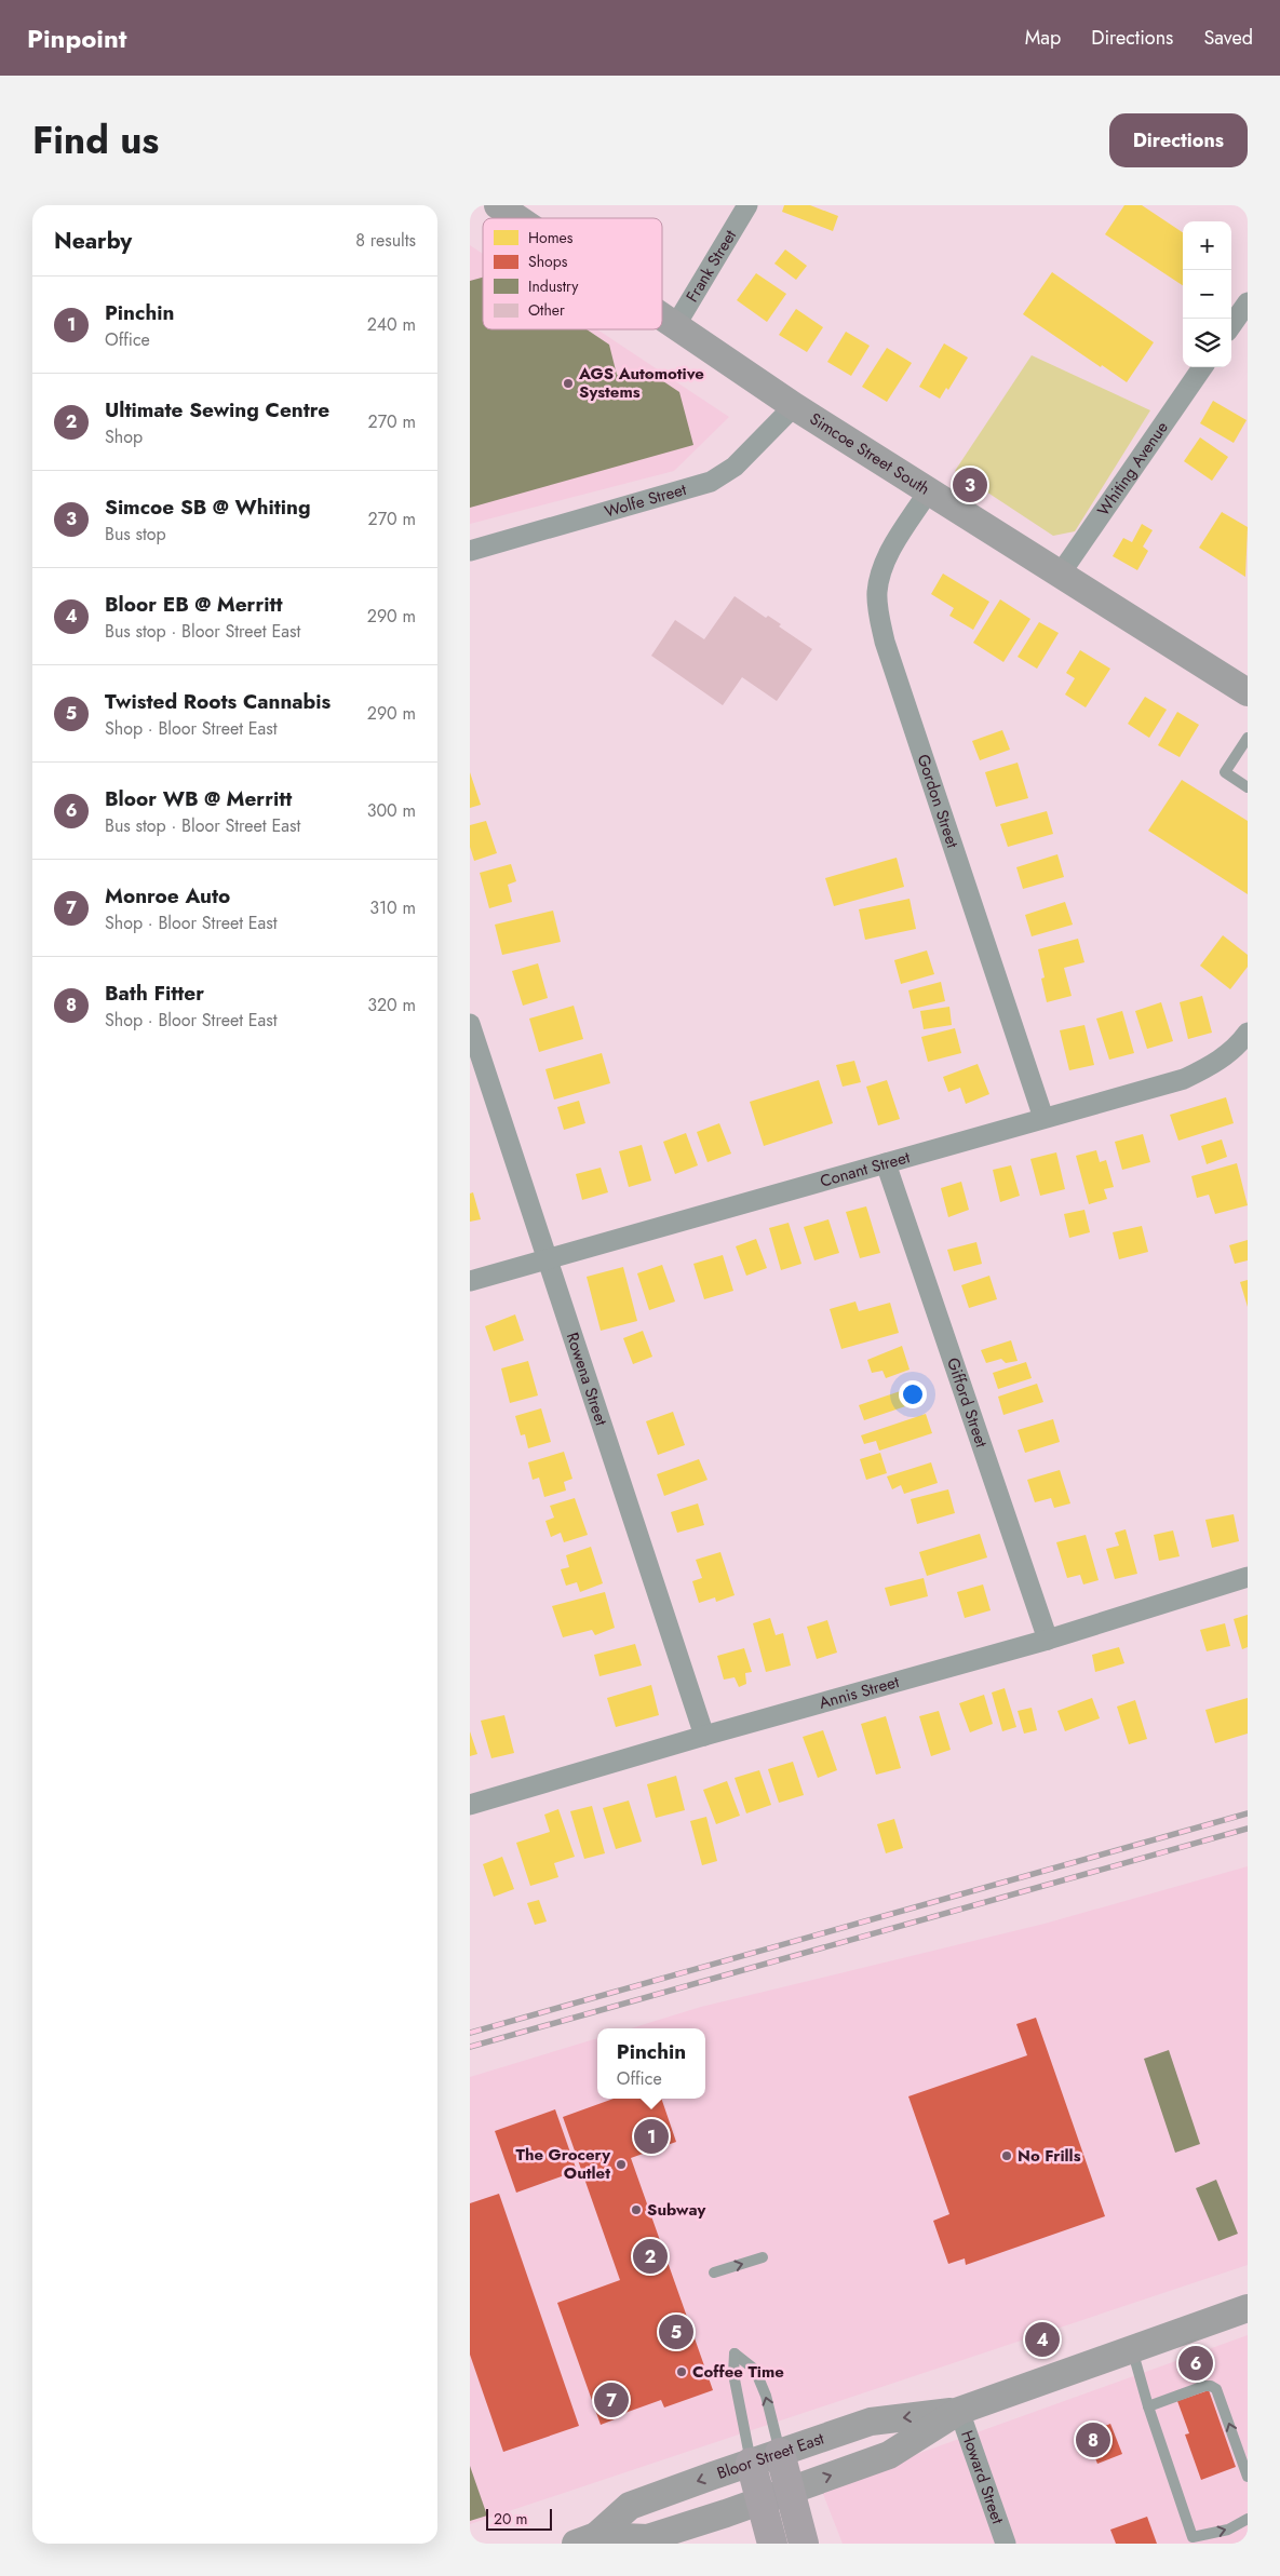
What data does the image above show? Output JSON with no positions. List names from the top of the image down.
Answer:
{
  "streets": {
    "main road": ["Simcoe Street South", "Bloor Street East"],
    "street": [
      "Frank Street",
      "Whiting Avenue",
      "Wolfe Street",
      "Gordon Street",
      "Conant Street",
      "Rowena Street",
      "Gifford Street",
      "Annis Street",
      "Howard Street"
    ]
  },
  "crossings": [
    ["Frank Street", "Simcoe Street South"],
    ["Simcoe Street South", "Whiting Avenue"],
    ["Simcoe Street South", "Wolfe Street"],
    ["Simcoe Street South", "Gordon Street"],
    ["Gordon Street", "Conant Street"],
    ["Conant Street", "Rowena Street"],
    ["Conant Street", "Gifford Street"],
    ["Rowena Street", "Annis Street"],
    ["Gifford Street", "Annis Street"],
    ["Bloor Street East", "Howard Street"]
  ],
  "places": [
    "AGS Automotive Systems",
    "No Frills",
    "The Grocery Outlet",
    "Subway",
    "Coffee Time"
  ],
  "legend": [
    "Homes",
    "Shops",
    "Industry",
    "Other"
  ],
  "scale_bar": "20 m",
  "page": {
    "header": "Pinpoint",
    "nav": ["Map", "Directions", "Saved"],
    "title": "Find us",
    "buttons": "Directions",
    "heading": ["Nearby", "8 results"],
    "map_buttons": ["+", "−"],
    "list": [
      {
        "mark": "1",
        "name": "Pinchin",
        "note": "Office",
        "value": "240 m"
      },
      {
        "mark": "2",
        "name": "Ultimate Sewing Centre",
        "note": "Shop",
        "value": "270 m"
      },
      {
        "mark": "3",
        "name": "Simcoe SB @ Whiting",
        "note": "Bus stop",
        "value": "270 m"
      },
      {
        "mark": "4",
        "name": "Bloor EB @ Merritt",
        "note": "Bus stop · Bloor Street East",
        "value": "290 m"
      },
      {
        "mark": "5",
        "name": "Twisted Roots Cannabis",
        "note": "Shop · Bloor Street East",
        "value": "290 m"
      },
      {
        "mark": "6",
        "name": "Bloor WB @ Merritt",
        "note": "Bus stop · Bloor Street East",
        "value": "300 m"
      },
      {
        "mark": "7",
        "name": "Monroe Auto",
        "note": "Shop · Bloor Street East",
        "value": "310 m"
      },
      {
        "mark": "8",
        "name": "Bath Fitter",
        "note": "Shop · Bloor Street East",
        "value": "320 m"
      }
    ],
    "pins": [
      "3",
      "1",
      "2",
      "5",
      "4",
      "6",
      "7",
      "8"
    ],
    "popup": ["Pinchin", "Office"],
    "scale": "20 m"
  }
}
